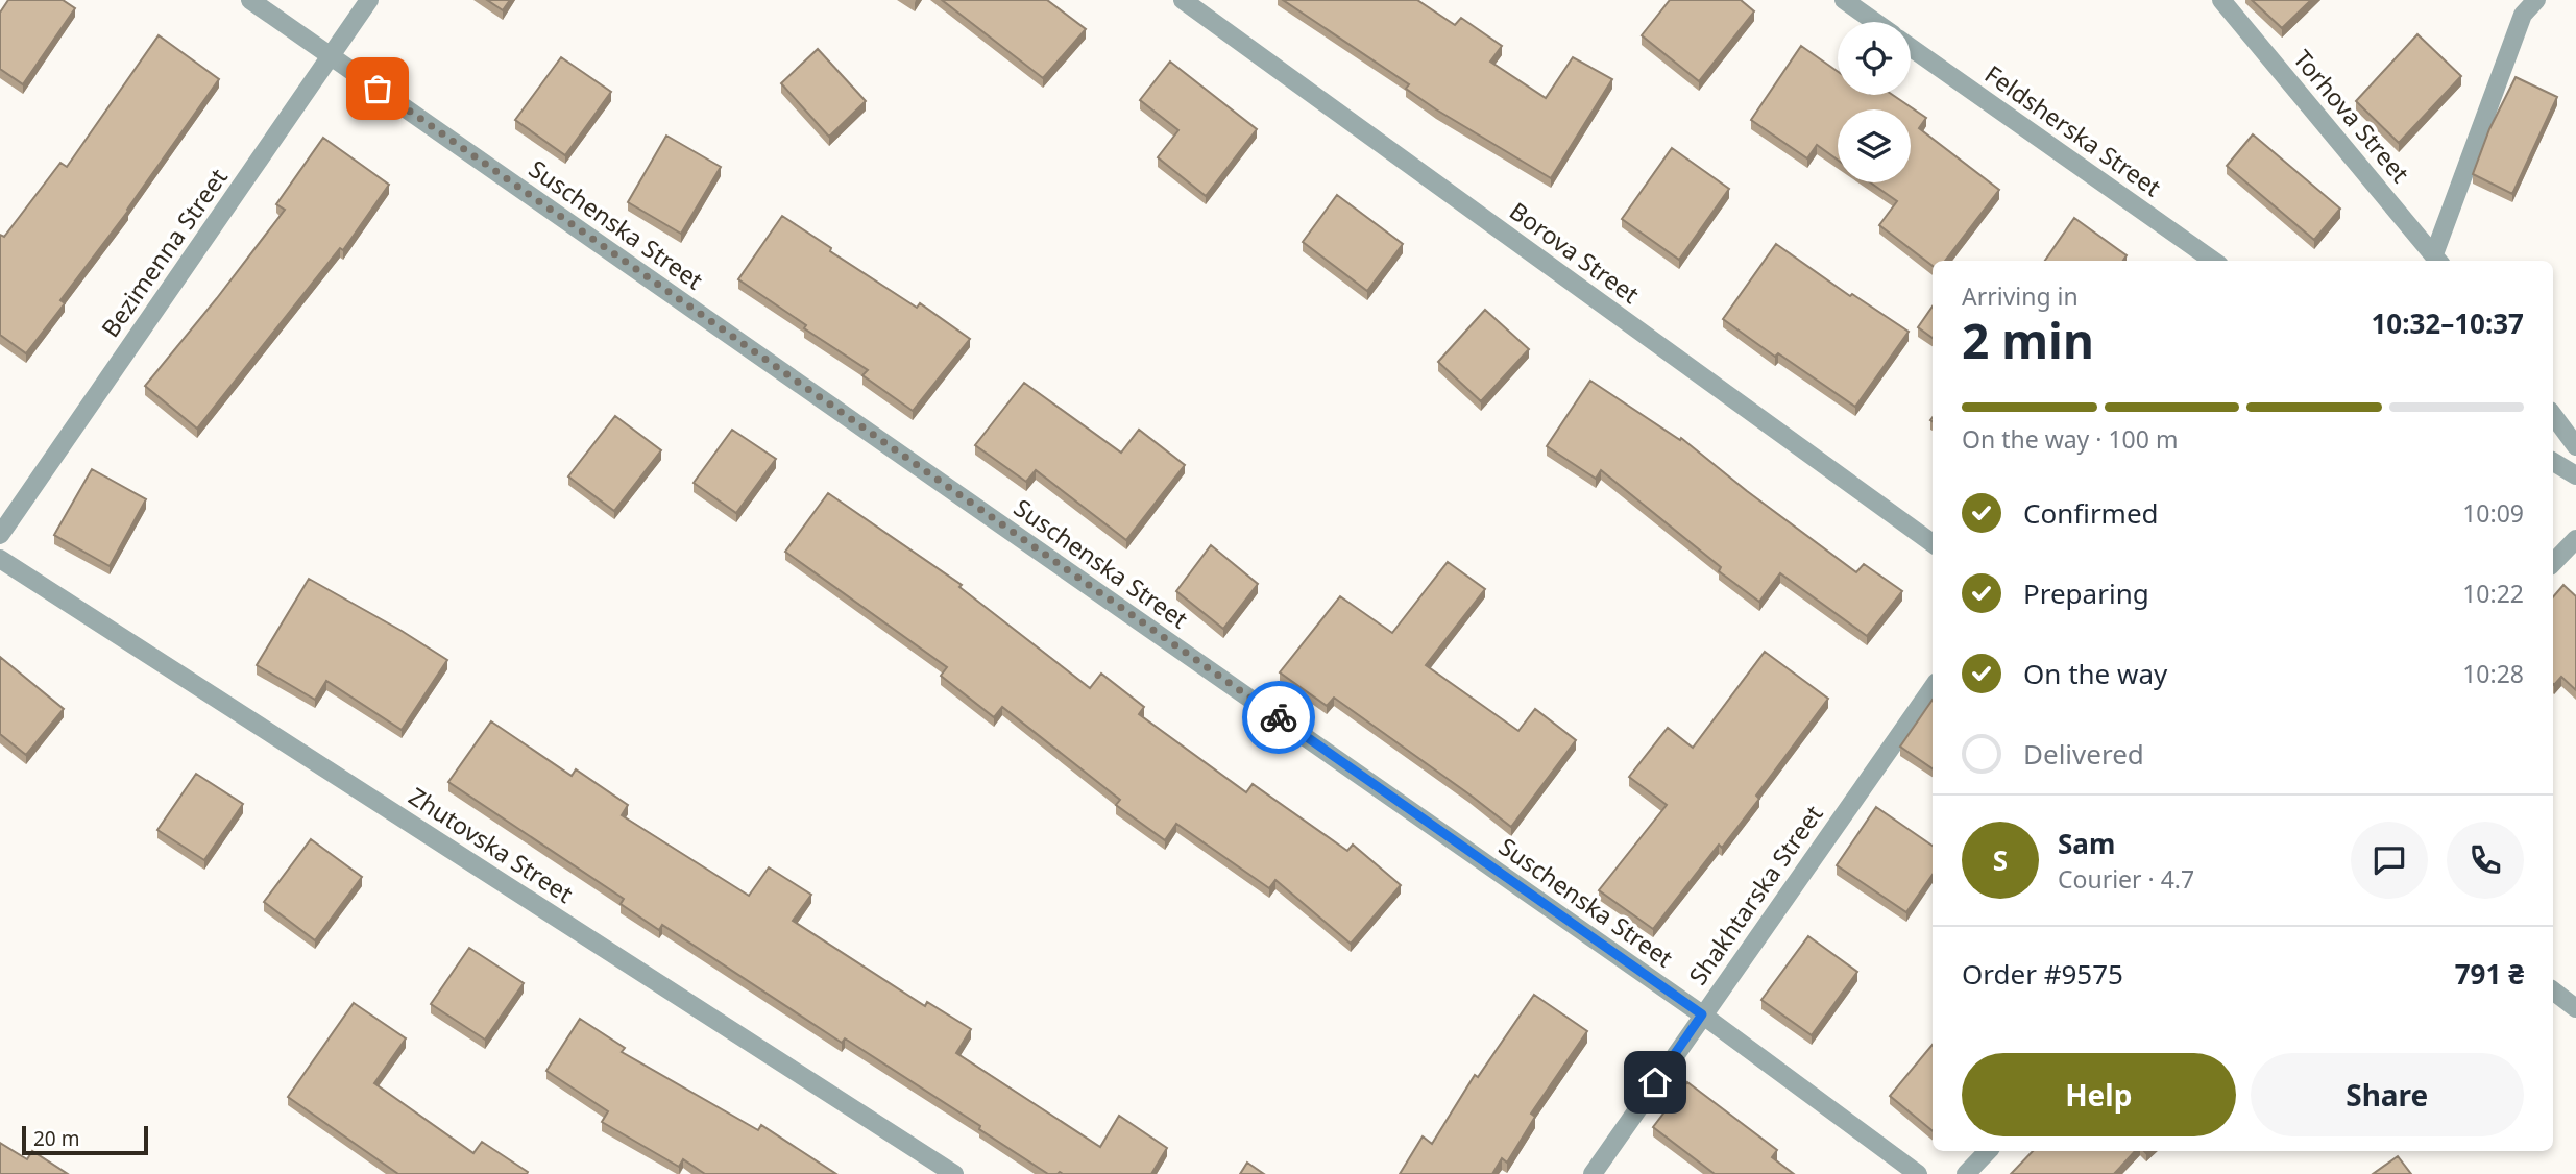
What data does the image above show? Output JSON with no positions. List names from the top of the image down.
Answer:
{
  "streets": {
    "street": [
      "Torhova Street",
      "Feldsherska Street",
      "Suschenska Street",
      "Bezimenna Street",
      "Borova Street",
      "Zhutovska Street",
      "Shakhtarska Street"
    ]
  },
  "crossings": [
    ["Suschenska Street", "Bezimenna Street"],
    ["Suschenska Street", "Shakhtarska Street"]
  ],
  "scale_bar": "20 m",
  "page": {
    "heading": ["2 min", "Arriving in", "10:32–10:37"],
    "panel": [
      "Sam",
      "Courier · 4.7",
      "Order #9575",
      "791 ₴"
    ],
    "bar": "On the way · 100 m",
    "list": [
      ["Confirmed", "10:09"],
      ["Preparing", "10:22"],
      ["On the way", "10:28"],
      "Delivered"
    ],
    "round": "S",
    "buttons": ["Help", "Share"],
    "scale": "20 m"
  }
}
